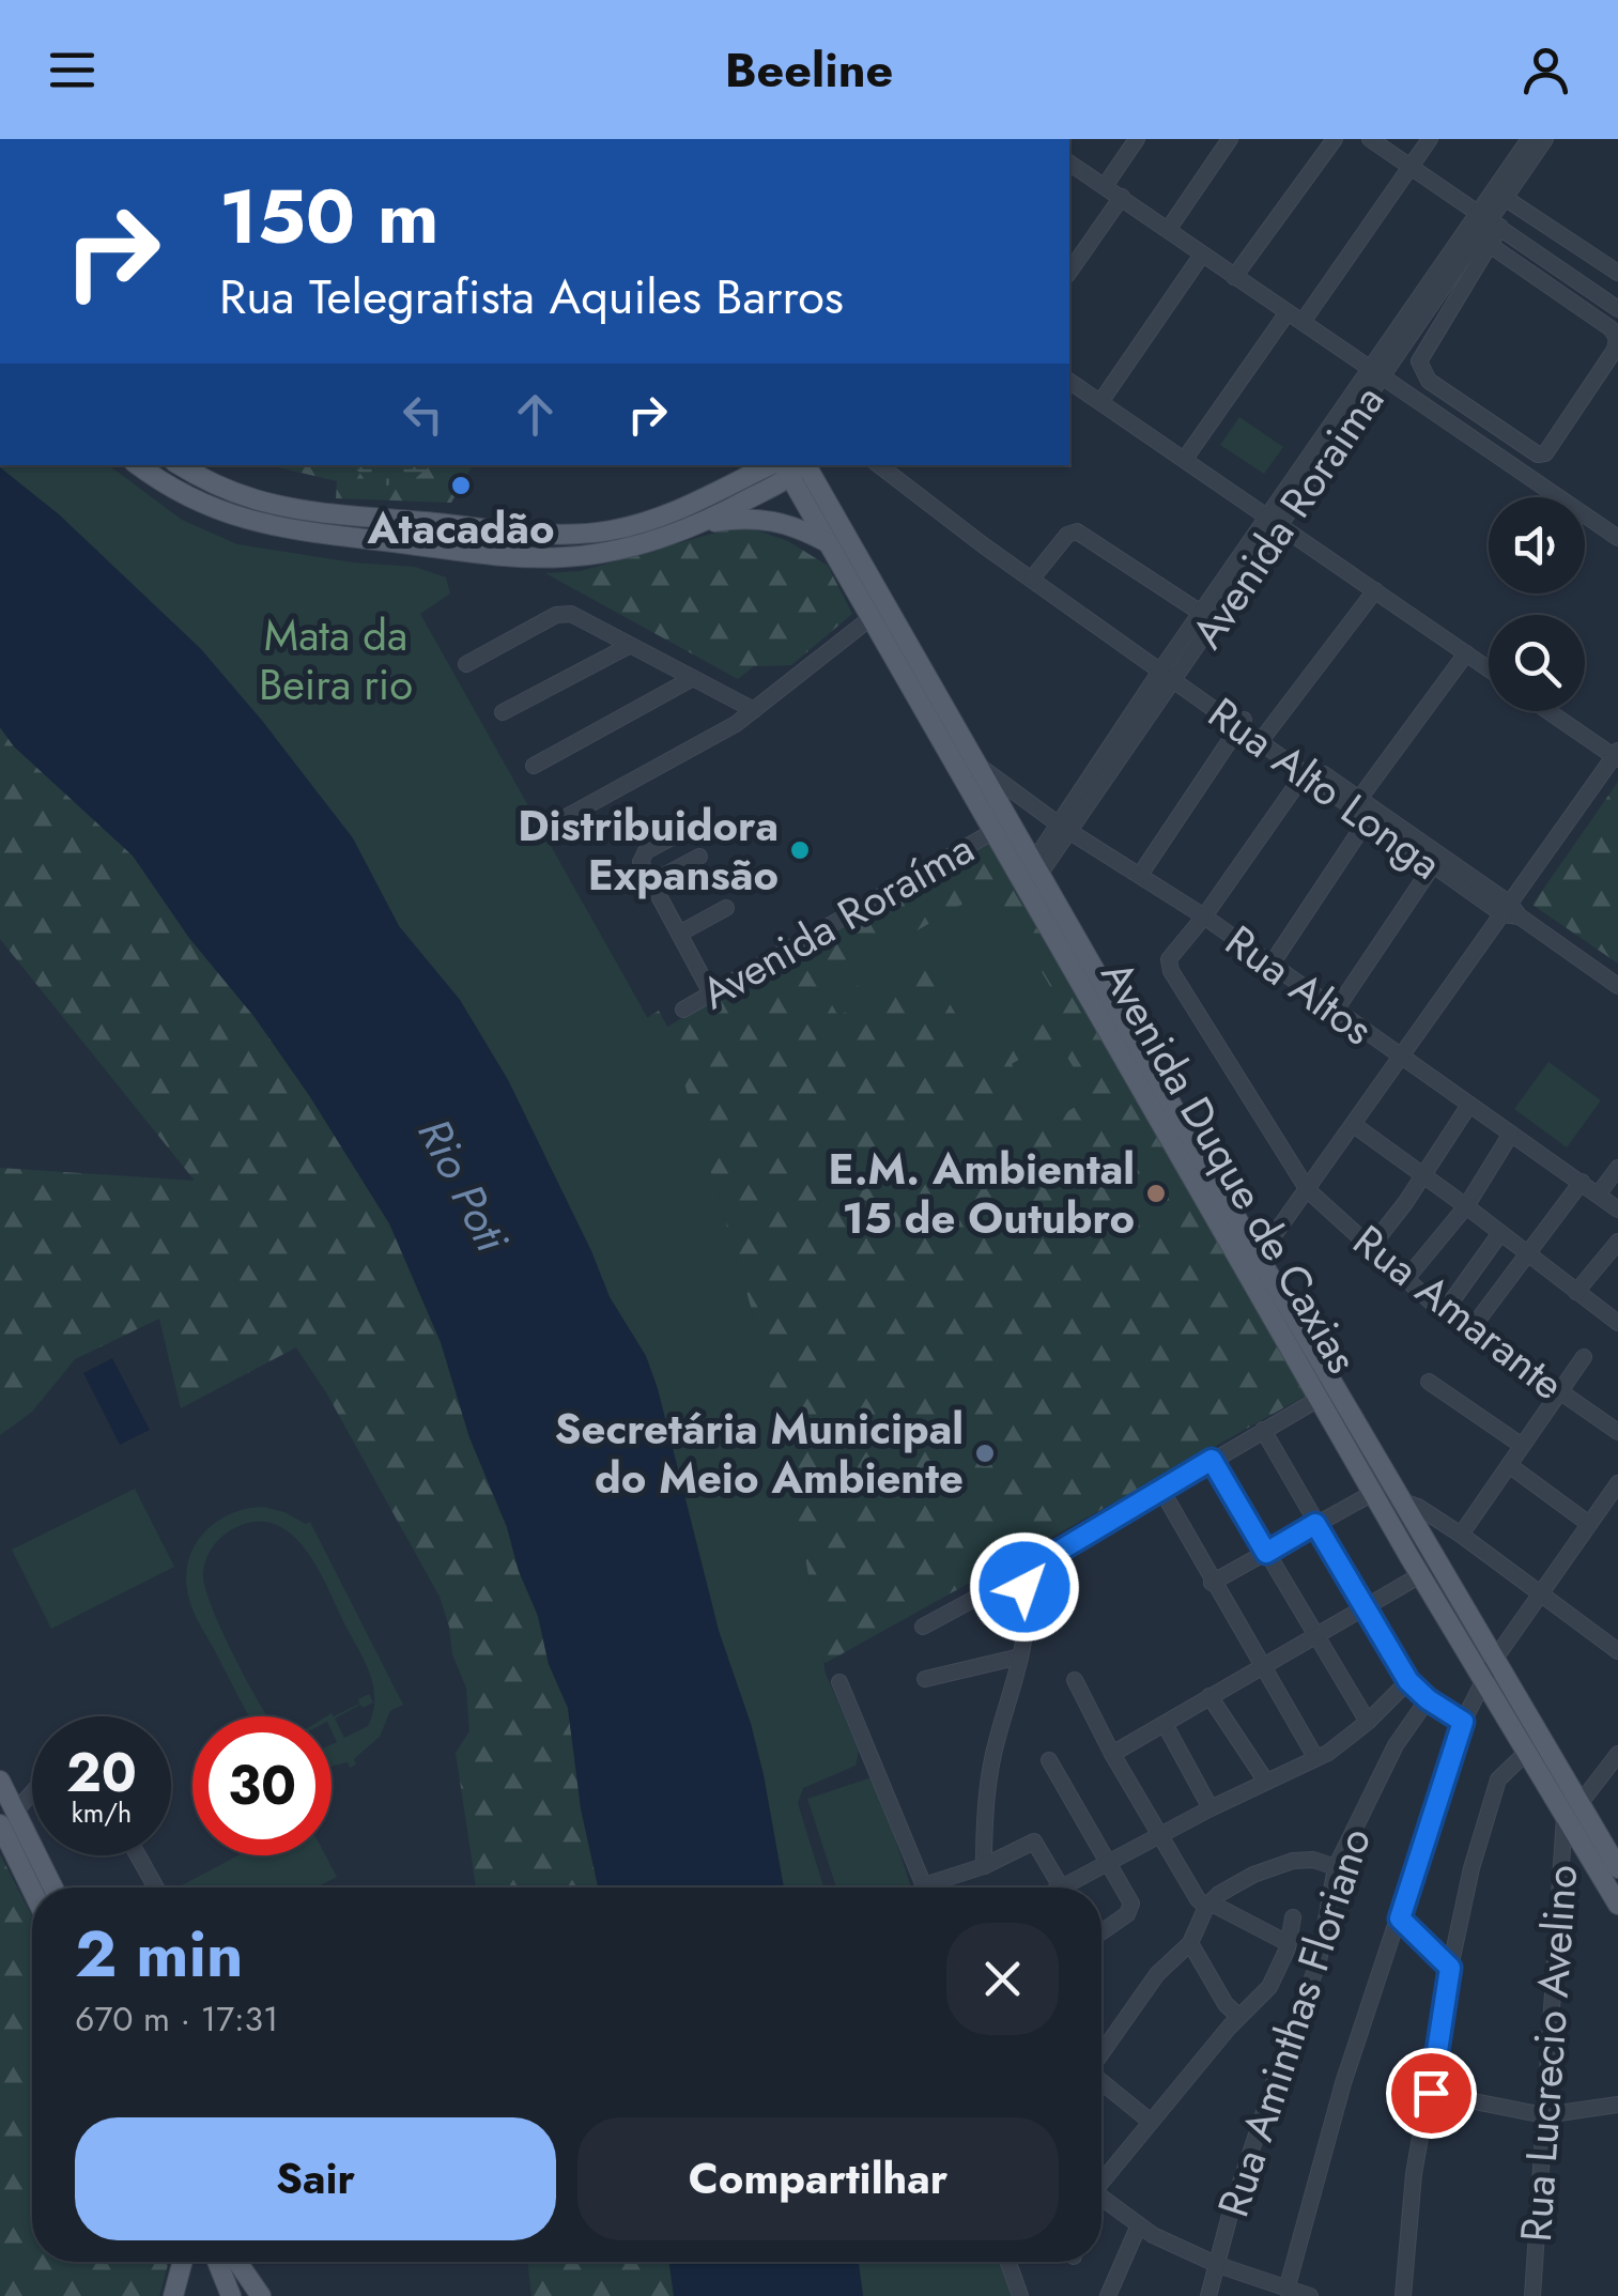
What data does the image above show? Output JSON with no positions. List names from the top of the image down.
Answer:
{
  "streets": {
    "main road": ["Avenida Duque de Caxias"],
    "street": [
      "Avenida Roraima",
      "Rua Alto Longa",
      "Avenida Roraíma",
      "Rua Altos",
      "Rua Amarante",
      "Rua Aminthas Floriano",
      "Rua Lucrecio Avelino"
    ]
  },
  "crossings": [
    ["Avenida Roraima", "Rua Alto Longa"],
    ["Avenida Roraima", "Rua Altos"],
    ["Avenida Roraima", "Avenida Duque de Caxias"],
    ["Avenida Roraíma", "Avenida Duque de Caxias"],
    ["Rua Altos", "Avenida Duque de Caxias"],
    ["Rua Altos", "Rua Amarante"],
    ["Avenida Duque de Caxias", "Rua Lucrecio Avelino"]
  ],
  "water": ["Rio Poti"],
  "parks": ["Mata da Beira rio"],
  "places": [
    "Atacadão",
    "Distribuidora Expansão",
    "E.M. Ambiental 15 de Outubro",
    "Secretária Municipal do Meio Ambiente"
  ],
  "page": {
    "header": "Beeline",
    "turn": ["150 m", "Rua Telegrafista Aquiles Barros"],
    "speed": "20 km/h",
    "limit": "30",
    "heading": ["2 min", "670 m · 17:31"],
    "buttons": ["Sair", "Compartilhar"]
  }
}
